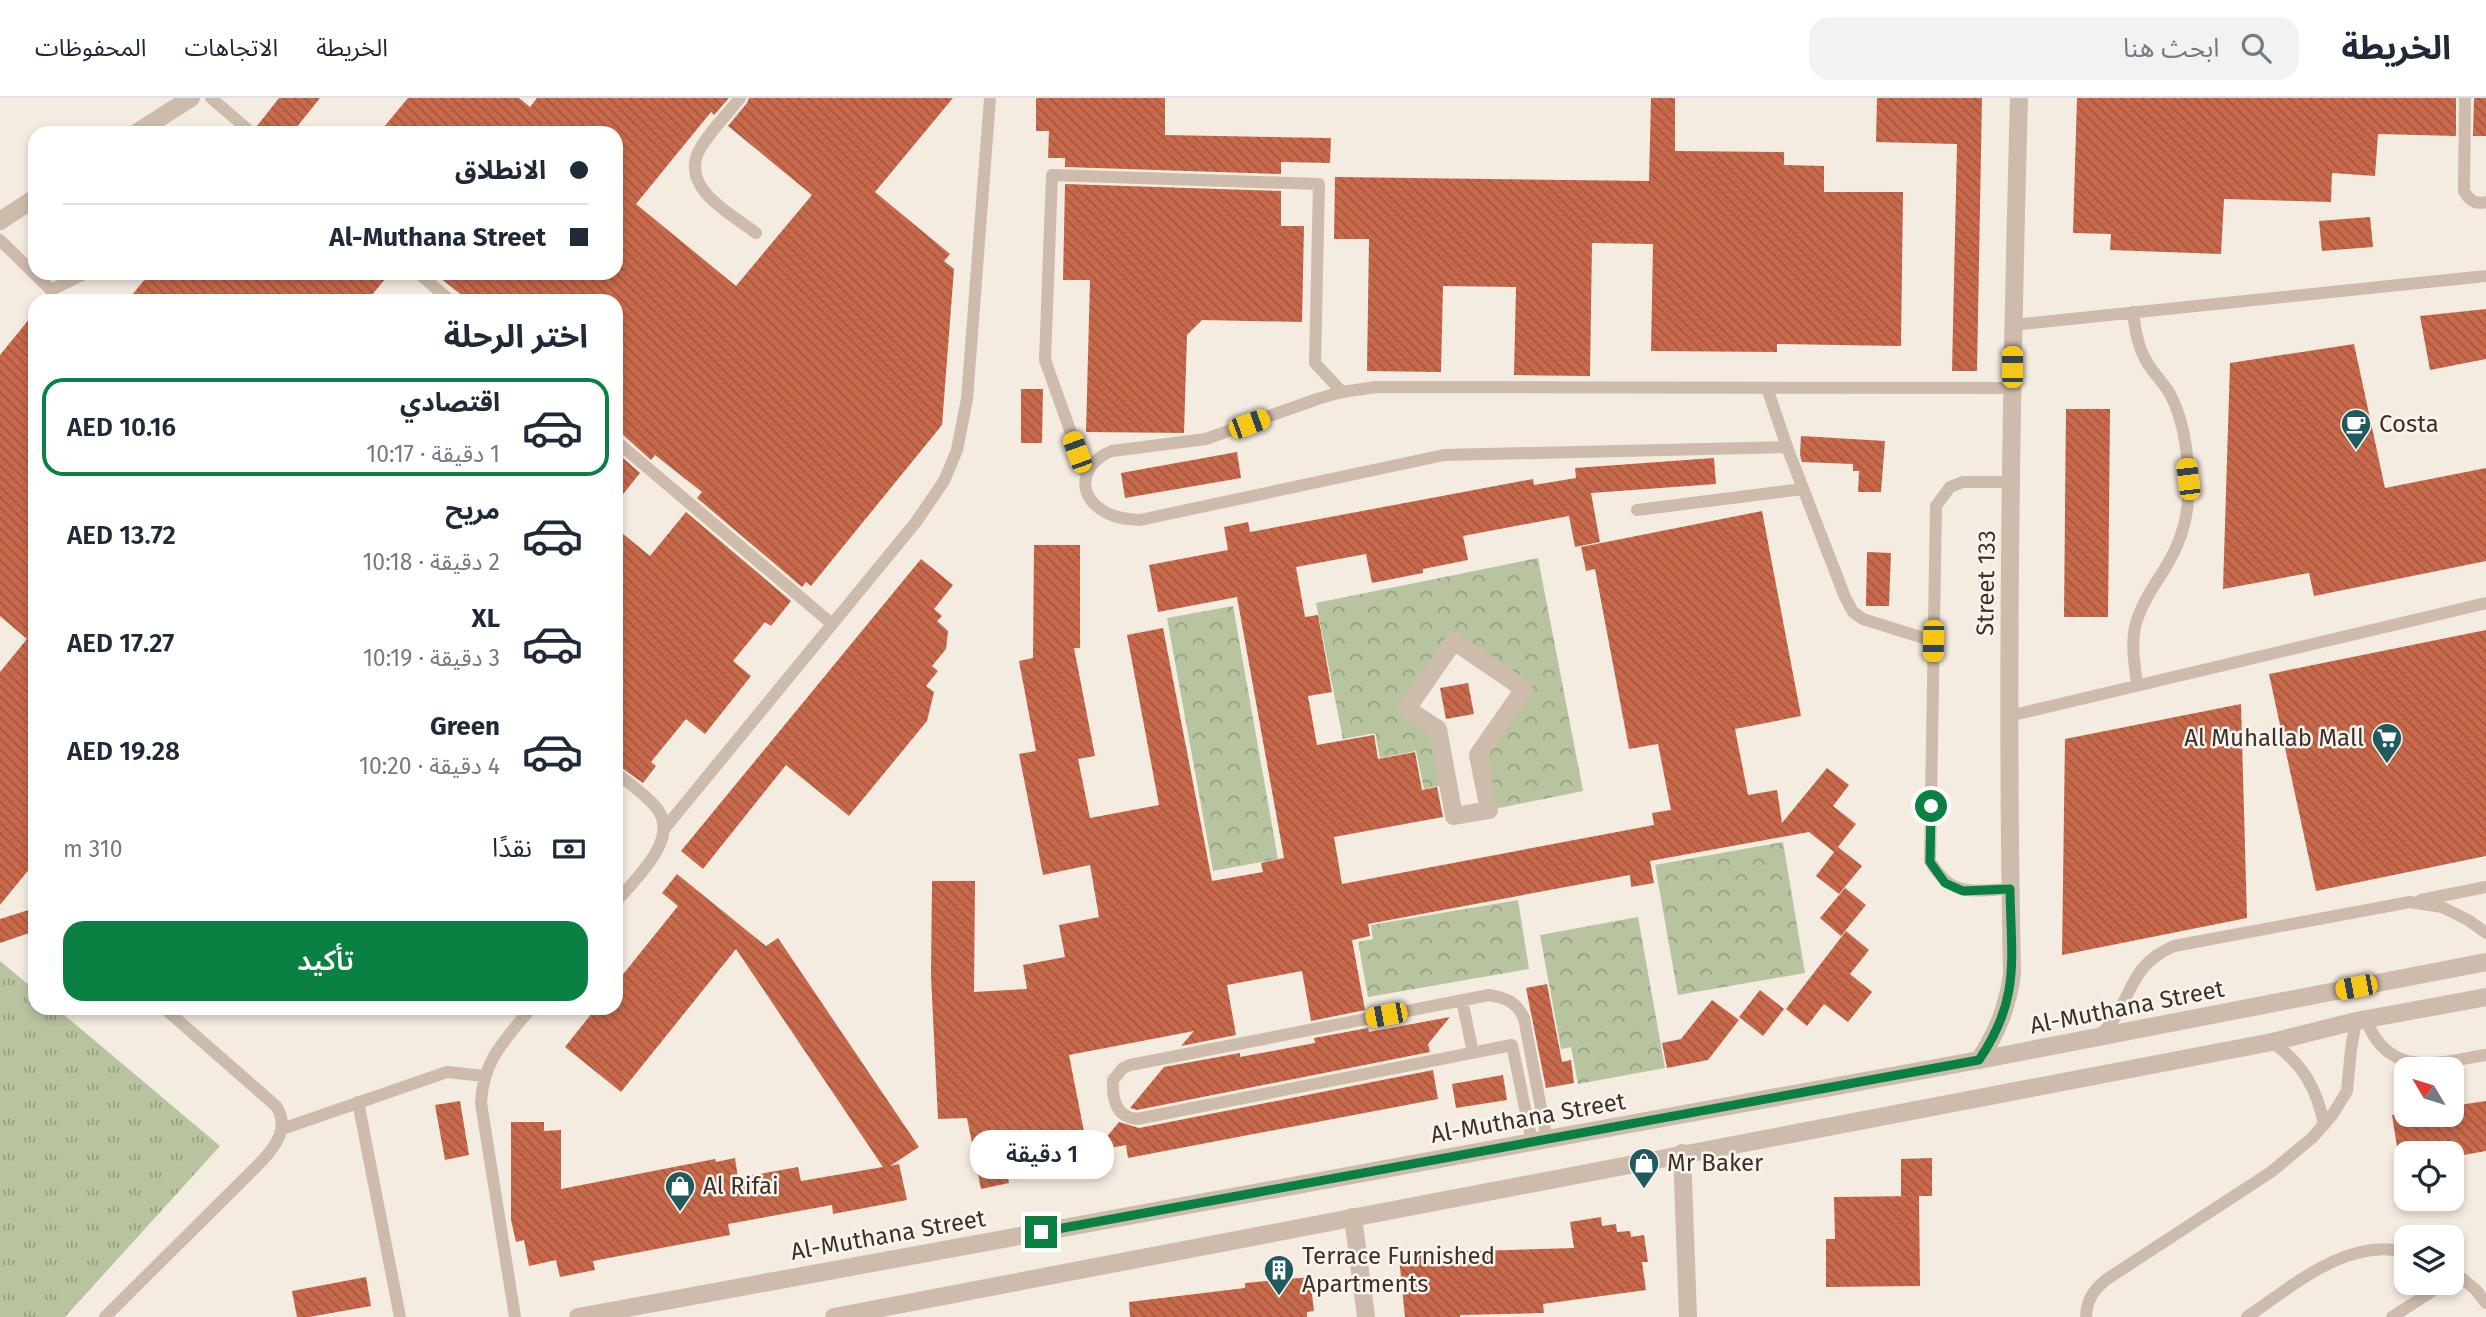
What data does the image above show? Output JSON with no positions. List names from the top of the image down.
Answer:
{
  "streets": {
    "street": ["Street 133", "Al-Muthana Street"]
  },
  "crossings": [
    ["Street 133", "Al-Muthana Street"]
  ],
  "places": {
    "cafe": ["Costa"],
    "supermarket": ["Al Muhallab Mall"],
    "shop": ["Mr Baker", "Al Rifai"],
    "building": ["Terrace Furnished Apartments"]
  },
  "north": "top left",
  "page": {
    "header": "الخريطة",
    "search": "ابحث هنا",
    "nav": ["الخريطة", "الاتجاهات", "المحفوظات"],
    "banner": ["الانطلاق", "Al-Muthana Street"],
    "heading": "اختر الرحلة",
    "list": [
      {
        "name": "اقتصادي",
        "note": "1 دقيقة · 10:17",
        "value": "AED 10.16"
      },
      {
        "name": "مريح",
        "note": "2 دقيقة · 10:18",
        "value": "AED 13.72"
      },
      {
        "name": "XL",
        "note": "3 دقيقة · 10:19",
        "value": "AED 17.27"
      },
      {
        "name": "Green",
        "note": "4 دقيقة · 10:20",
        "value": "AED 19.28"
      }
    ],
    "pay": ["نقدًا", "310 m"],
    "buttons": "تأكيد",
    "bubble": "1 دقيقة"
  }
}
